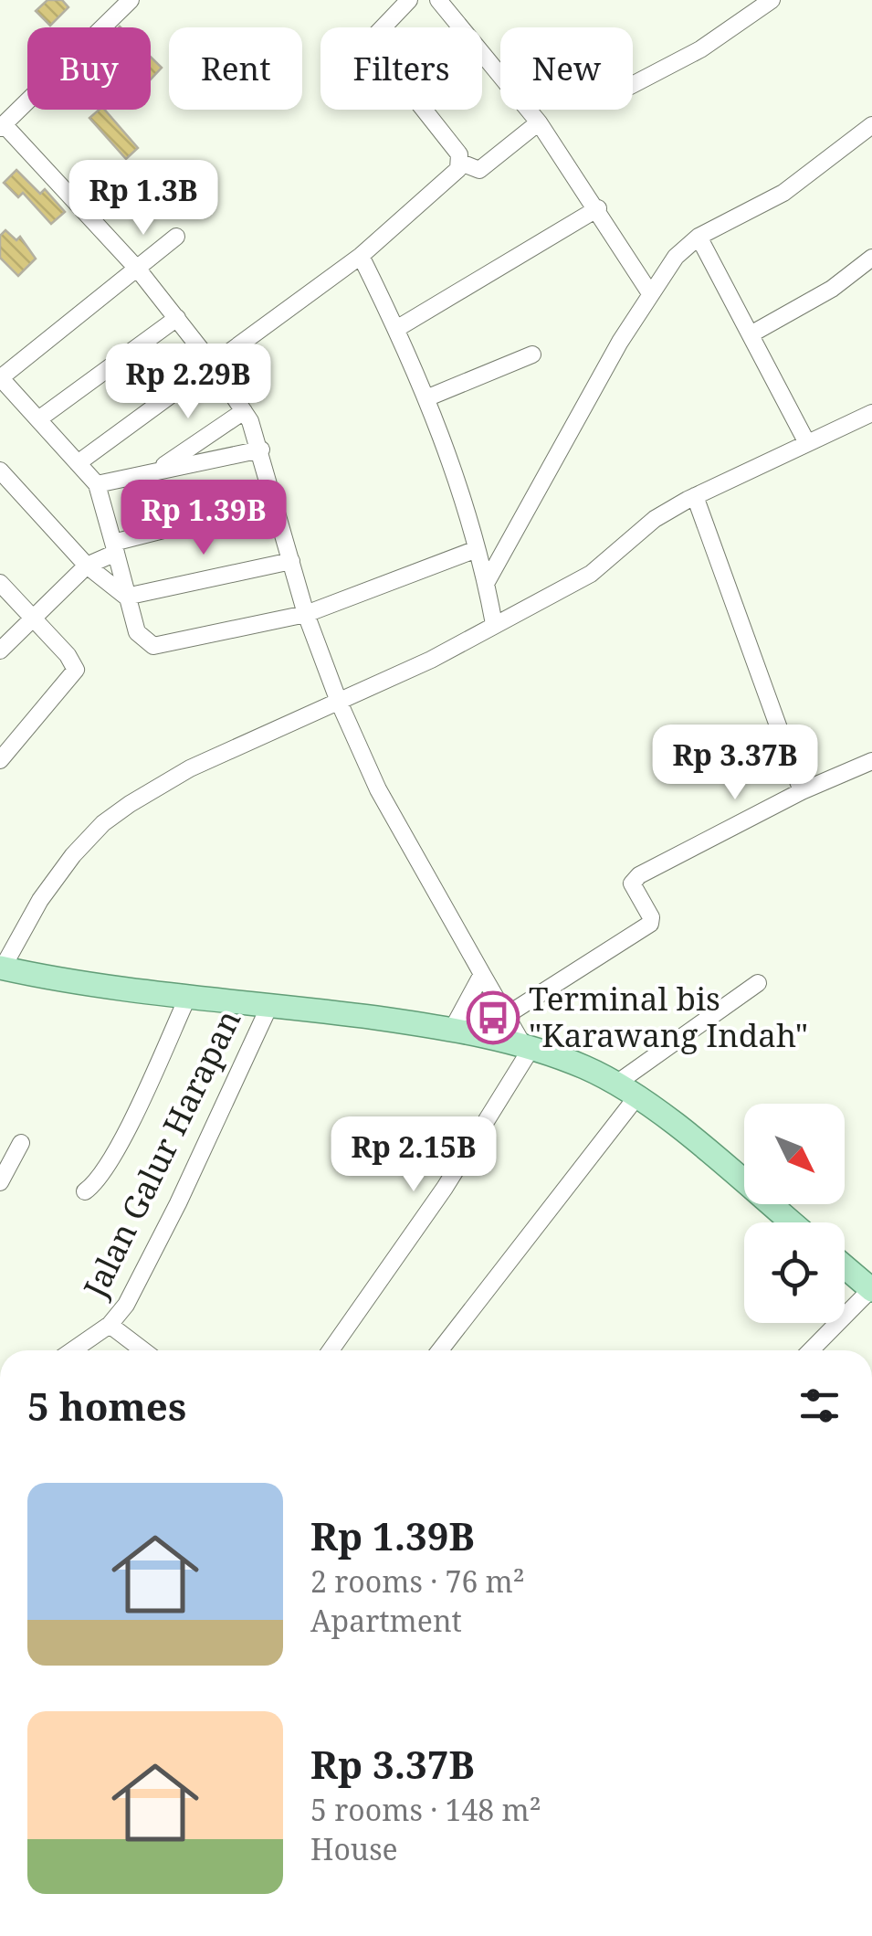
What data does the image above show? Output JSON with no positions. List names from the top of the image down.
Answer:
{
  "streets": {
    "street": ["Jalan Galur Harapan"]
  },
  "places": {
    "bus stop": ["Terminal bis \"Karawang Indah\""]
  },
  "north": "bottom right",
  "page": {
    "chip": [
      "Buy",
      "Rent",
      "Filters",
      "New"
    ],
    "price": [
      "Rp 1.3B",
      "Rp 2.29B",
      "Rp 1.39B",
      "Rp 3.37B",
      "Rp 2.15B"
    ],
    "heading": "5 homes",
    "list": [
      {
        "name": "Rp 1.39B",
        "note": "2 rooms · 76 m² · Apartment"
      },
      {
        "name": "Rp 3.37B",
        "note": "5 rooms · 148 m² · House"
      }
    ]
  }
}
